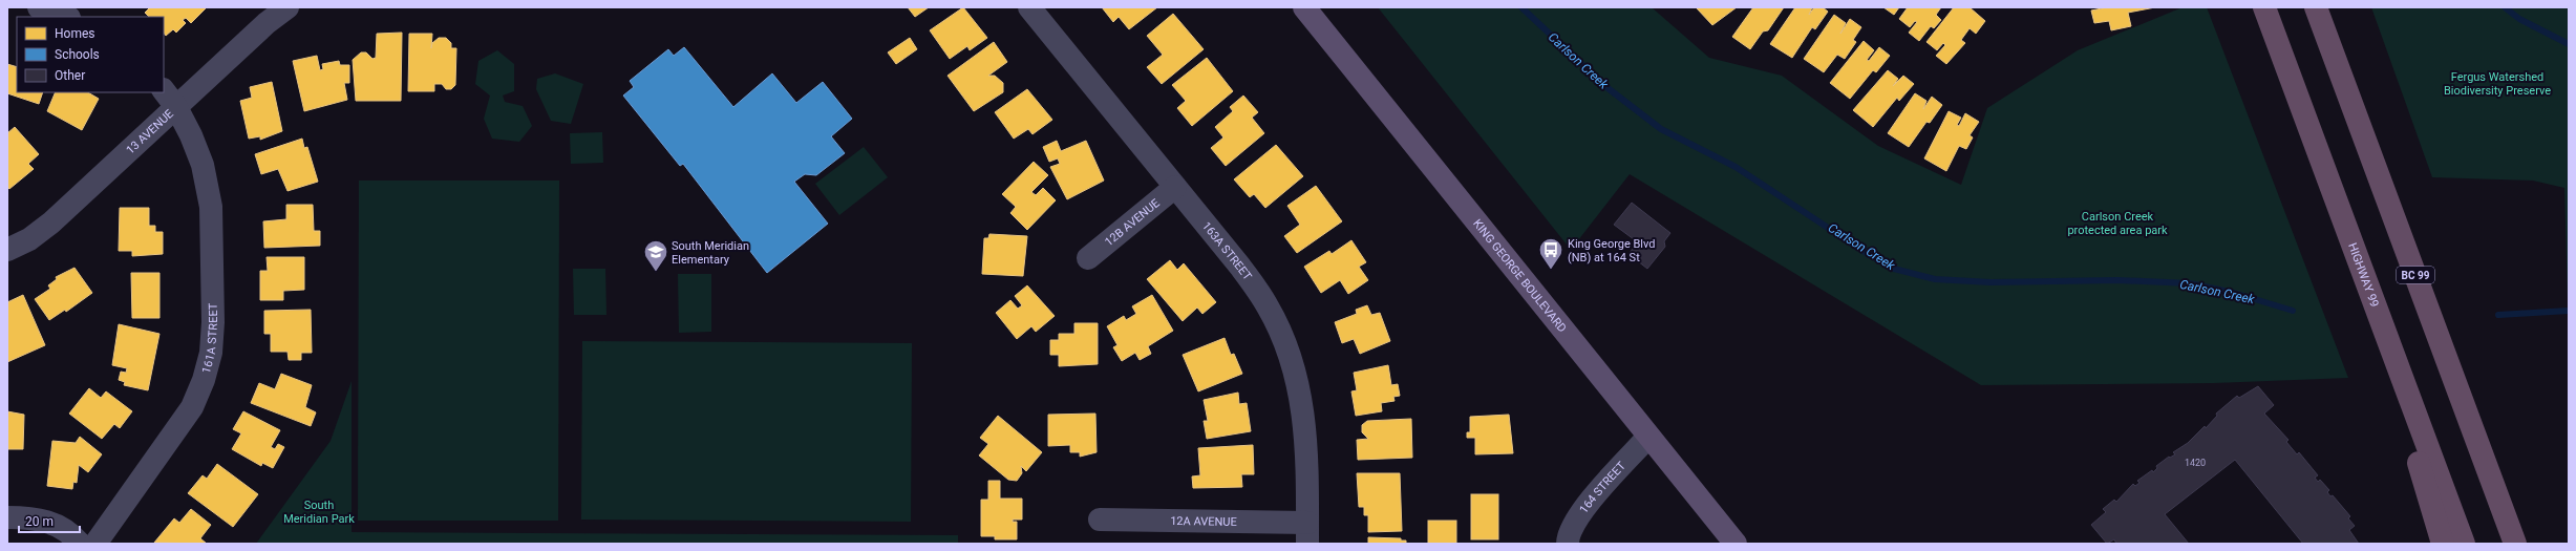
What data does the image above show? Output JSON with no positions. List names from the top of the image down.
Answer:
{
  "streets": {
    "highway": ["HIGHWAY 99", "BC 99"],
    "main road": ["KING GEORGE BOULEVARD"],
    "street": [
      "13 AVENUE",
      "12B AVENUE",
      "163A STREET",
      "161A STREET",
      "164 STREET",
      "12A AVENUE"
    ]
  },
  "crossings": [
    ["13 AVENUE", "161A STREET"],
    ["12B AVENUE", "163A STREET"],
    ["163A STREET", "12A AVENUE"],
    ["KING GEORGE BOULEVARD", "164 STREET"]
  ],
  "water": ["Carlson Creek"],
  "parks": ["Fergus Watershed Biodiversity Preserve", "Carlson Creek protected area park", "South Meridian Park"],
  "places": {
    "bus stop": ["King George Blvd (NB) at 164 St"],
    "school or university": ["South Meridian Elementary"]
  },
  "house_numbers": ["1420"],
  "legend": ["Homes", "Schools", "Other"],
  "scale_bar": "20 m"
}
